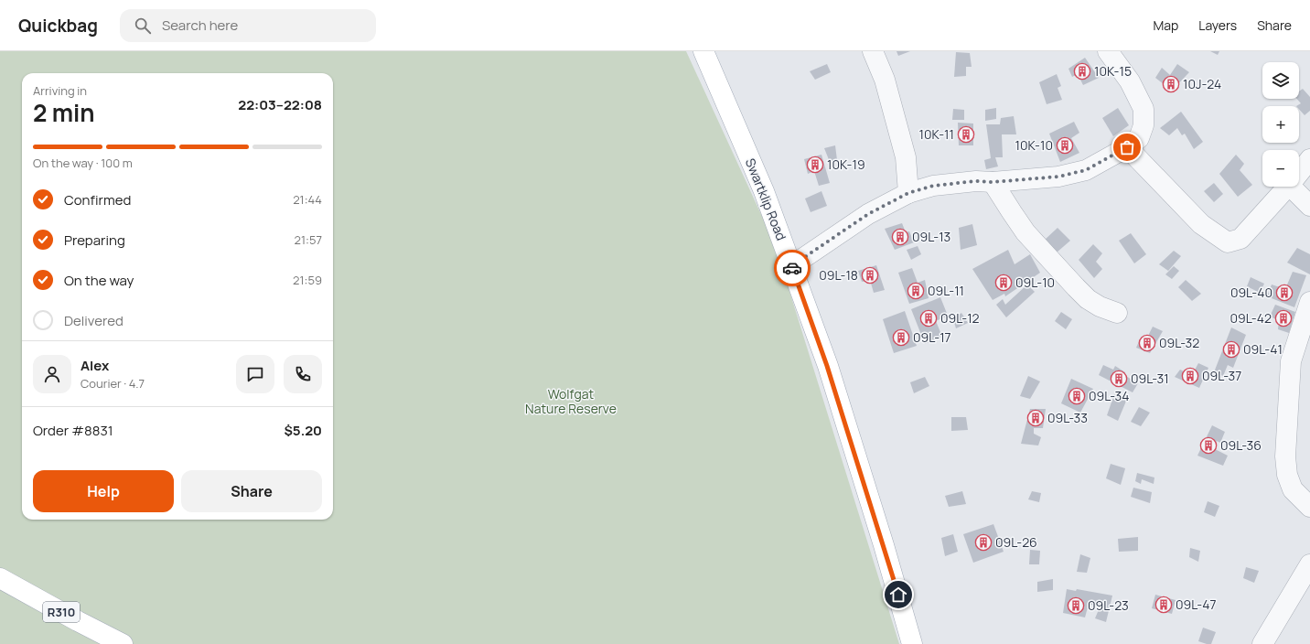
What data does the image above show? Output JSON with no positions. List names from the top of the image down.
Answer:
{
  "streets": {
    "main road": ["Swartklip Road", "R310"]
  },
  "parks": ["Wolfgat Nature Reserve"],
  "places": {
    "building": [
      "10K-15",
      "10J-24",
      "10K-11",
      "10K-10",
      "10K-19",
      "09L-13",
      "09L-18",
      "09L-10",
      "09L-11",
      "09L-40",
      "09L-12",
      "09L-42",
      "09L-17",
      "09L-32",
      "09L-41",
      "09L-37",
      "09L-31",
      "09L-34",
      "09L-33",
      "09L-36",
      "09L-26",
      "09L-47",
      "09L-23"
    ]
  },
  "page": {
    "header": "Quickbag",
    "search": "Search here",
    "nav": ["Map", "Layers", "Share"],
    "map_buttons": ["+", "−"],
    "heading": ["2 min", "Arriving in", "22:03–22:08"],
    "panel": [
      "Alex",
      "Courier · 4.7",
      "Order #8831",
      "$5.20"
    ],
    "bar": "On the way · 100 m",
    "list": [
      ["Confirmed", "21:44"],
      ["Preparing", "21:57"],
      ["On the way", "21:59"],
      "Delivered"
    ],
    "buttons": ["Help", "Share"]
  }
}
